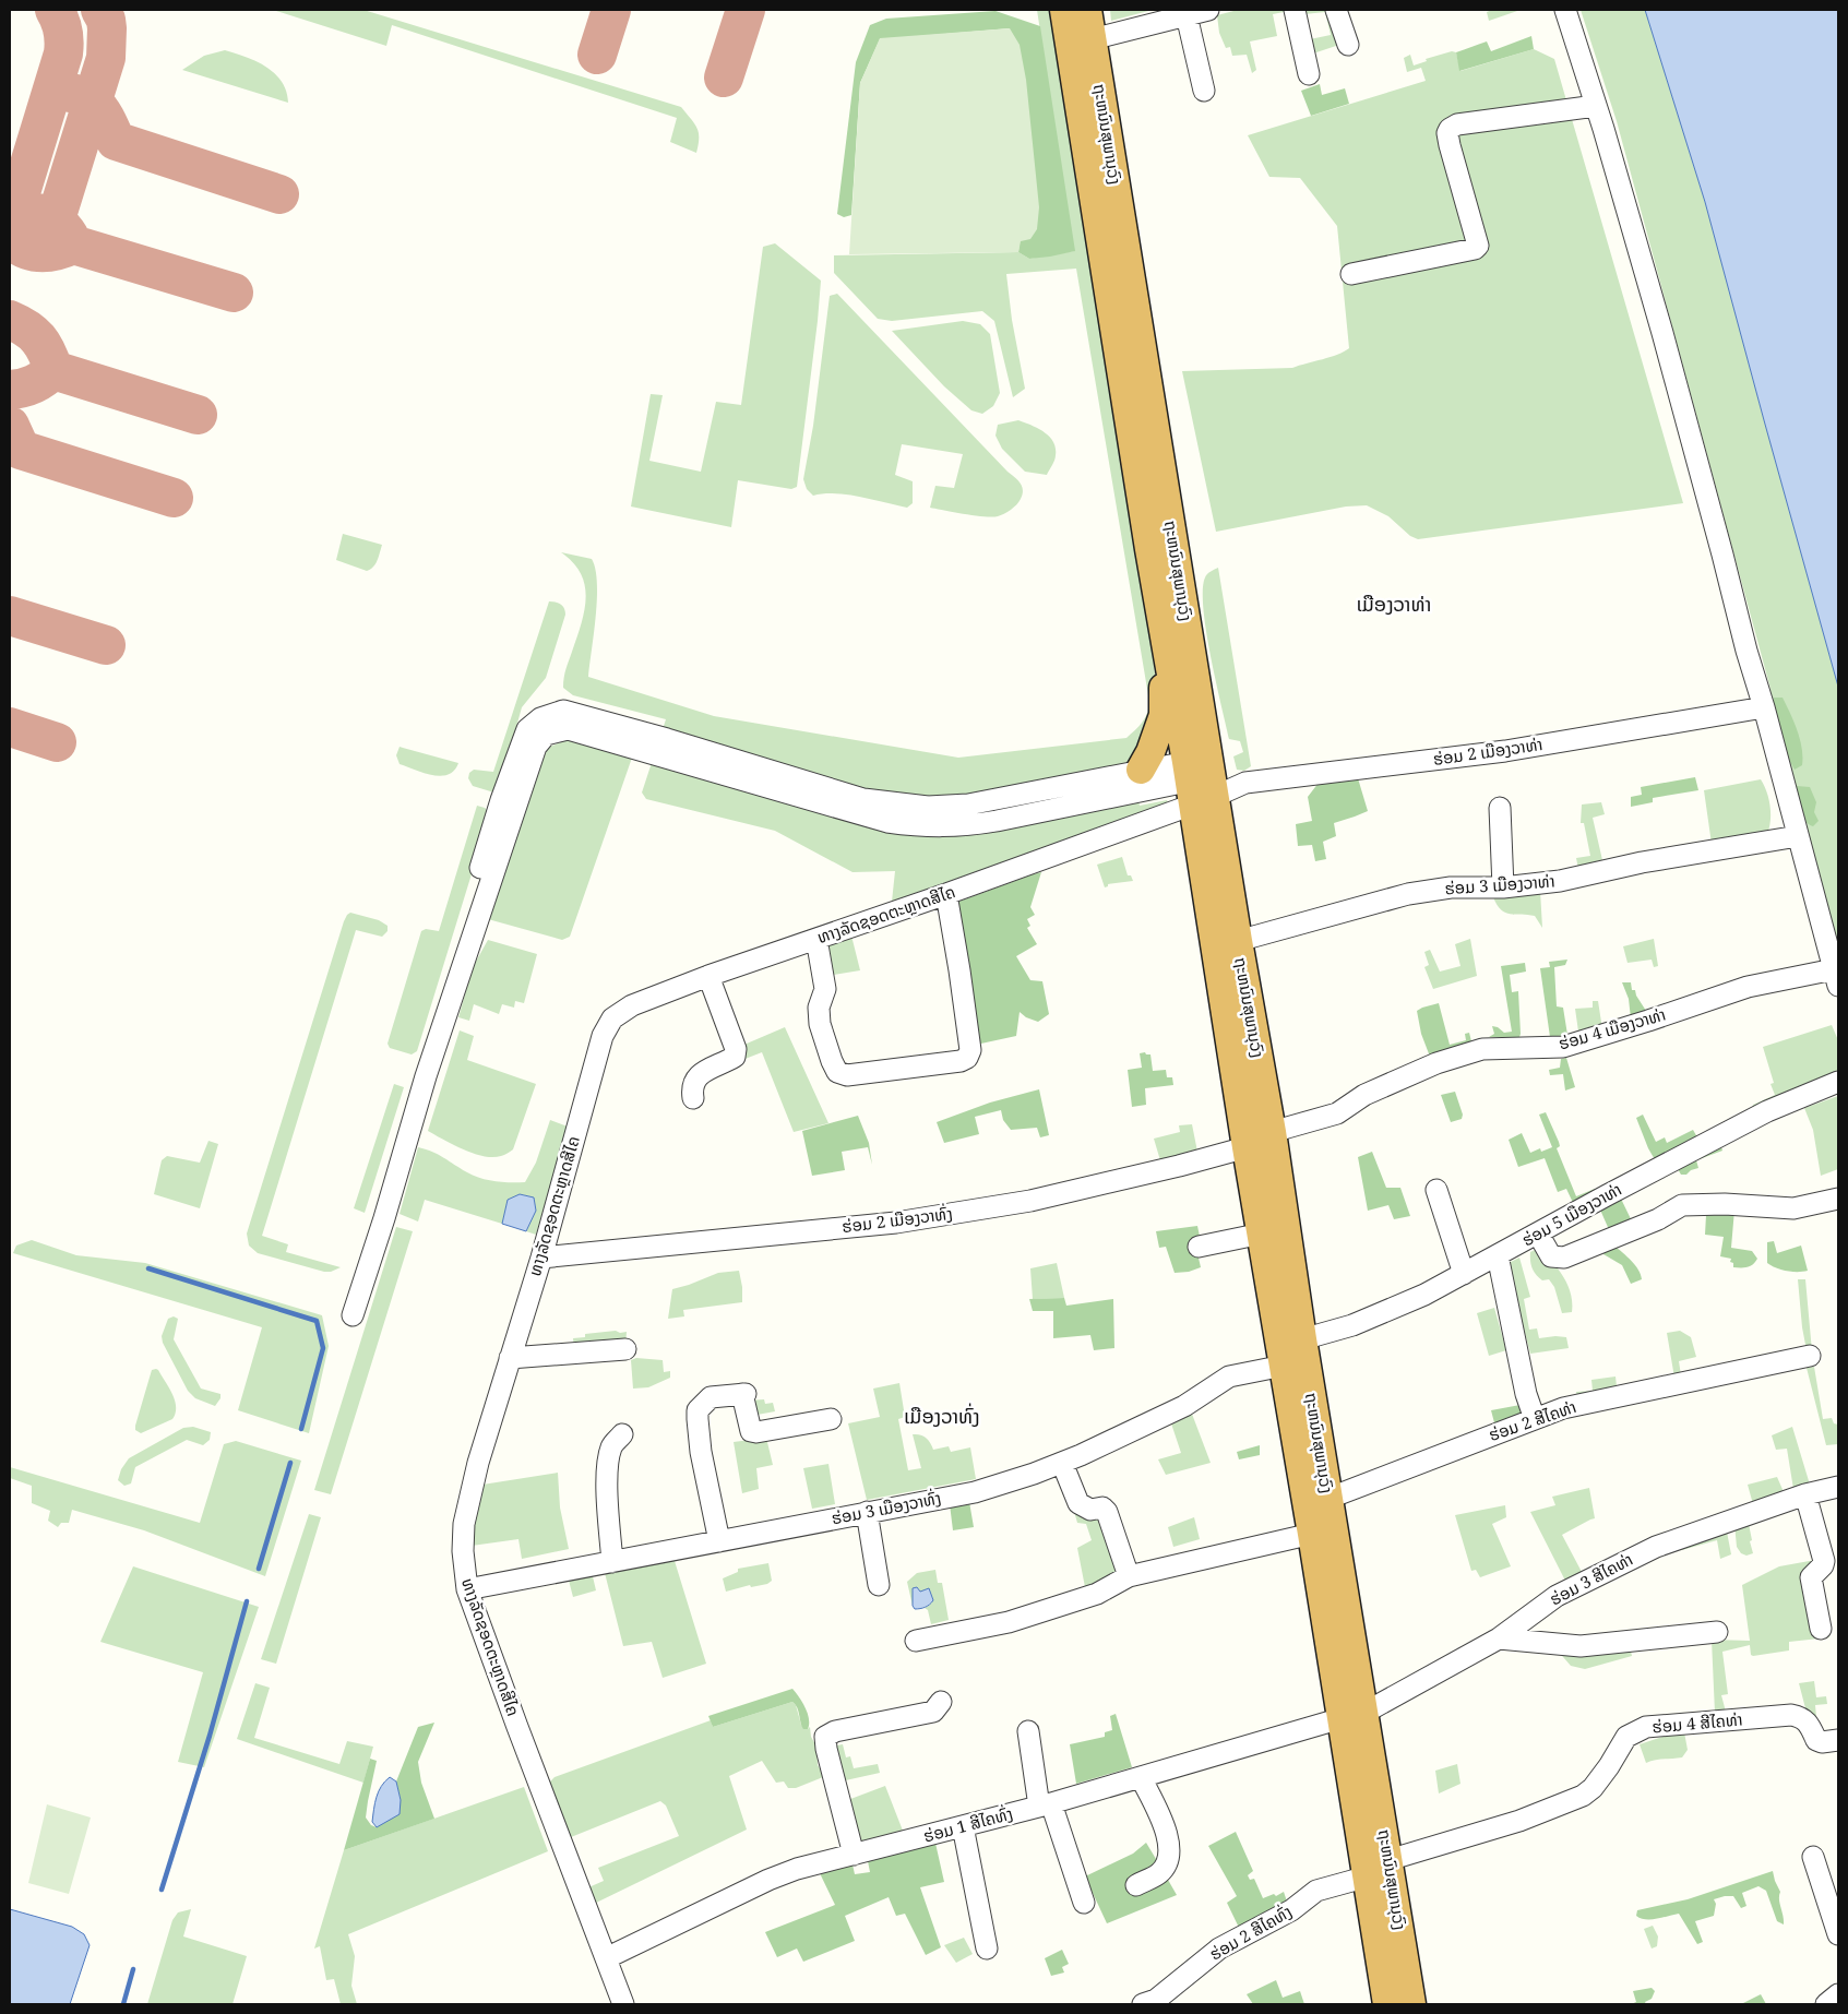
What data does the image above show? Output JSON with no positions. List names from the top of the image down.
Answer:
{
  "streets": {
    "highway": ["ຖະຫນົນສຸພານຸວົງ"],
    "street": [
      "ຮ່ອມ 2 ເມືອງວາທ່າ",
      "ຮ່ອມ 3 ເມືອງວາທ່າ",
      "ທາງລັດຊອດຕະຫຼາດສີໄຄ",
      "ຮ່ອມ 4 ເມືອງວາທ່າ",
      "ຮ່ອມ 5 ເມືອງວາທ່າ",
      "ຮ່ອມ 2 ເມືອງວາທົ່ງ",
      "ຮ່ອມ 2 ສີໄຄທ່າ",
      "ຮ່ອມ 3 ເມືອງວາທົ່ງ",
      "ຮ່ອມ 3 ສີໄຄທ່າ",
      "ຮ່ອມ 4 ສີໄຄທ່າ",
      "ຮ່ອມ 1 ສີໄຄທົ່ງ",
      "ຮ່ອມ 2 ສີໄຄທົ່ງ"
    ]
  },
  "crossings": [
    ["ຖະຫນົນສຸພານຸວົງ", "ຮ່ອມ 2 ເມືອງວາທ່າ"],
    ["ຖະຫນົນສຸພານຸວົງ", "ຮ່ອມ 3 ເມືອງວາທ່າ"],
    ["ຖະຫນົນສຸພານຸວົງ", "ທາງລັດຊອດຕະຫຼາດສີໄຄ"],
    ["ຖະຫນົນສຸພານຸວົງ", "ຮ່ອມ 4 ເມືອງວາທ່າ"],
    ["ຖະຫນົນສຸພານຸວົງ", "ຮ່ອມ 5 ເມືອງວາທ່າ"],
    ["ຖະຫນົນສຸພານຸວົງ", "ຮ່ອມ 2 ເມືອງວາທົ່ງ"],
    ["ຖະຫນົນສຸພານຸວົງ", "ຮ່ອມ 2 ສີໄຄທ່າ"],
    ["ຖະຫນົນສຸພານຸວົງ", "ຮ່ອມ 3 ເມືອງວາທົ່ງ"],
    ["ຖະຫນົນສຸພານຸວົງ", "ຮ່ອມ 3 ສີໄຄທ່າ"],
    ["ຖະຫນົນສຸພານຸວົງ", "ຮ່ອມ 4 ສີໄຄທ່າ"],
    ["ຖະຫນົນສຸພານຸວົງ", "ຮ່ອມ 1 ສີໄຄທົ່ງ"],
    ["ຖະຫນົນສຸພານຸວົງ", "ຮ່ອມ 2 ສີໄຄທົ່ງ"],
    ["ຮ່ອມ 2 ເມືອງວາທ່າ", "ທາງລັດຊອດຕະຫຼາດສີໄຄ"],
    ["ທາງລັດຊອດຕະຫຼາດສີໄຄ", "ຮ່ອມ 2 ເມືອງວາທົ່ງ"],
    ["ທາງລັດຊອດຕະຫຼາດສີໄຄ", "ຮ່ອມ 3 ເມືອງວາທົ່ງ"],
    ["ທາງລັດຊອດຕະຫຼາດສີໄຄ", "ຮ່ອມ 1 ສີໄຄທົ່ງ"],
    ["ຮ່ອມ 3 ສີໄຄທ່າ", "ຮ່ອມ 1 ສີໄຄທົ່ງ"],
    ["ຮ່ອມ 4 ສີໄຄທ່າ", "ຮ່ອມ 2 ສີໄຄທົ່ງ"]
  ],
  "districts": ["ເມືອງວາທ່າ", "ເມືອງວາທົ່ງ"]
}
